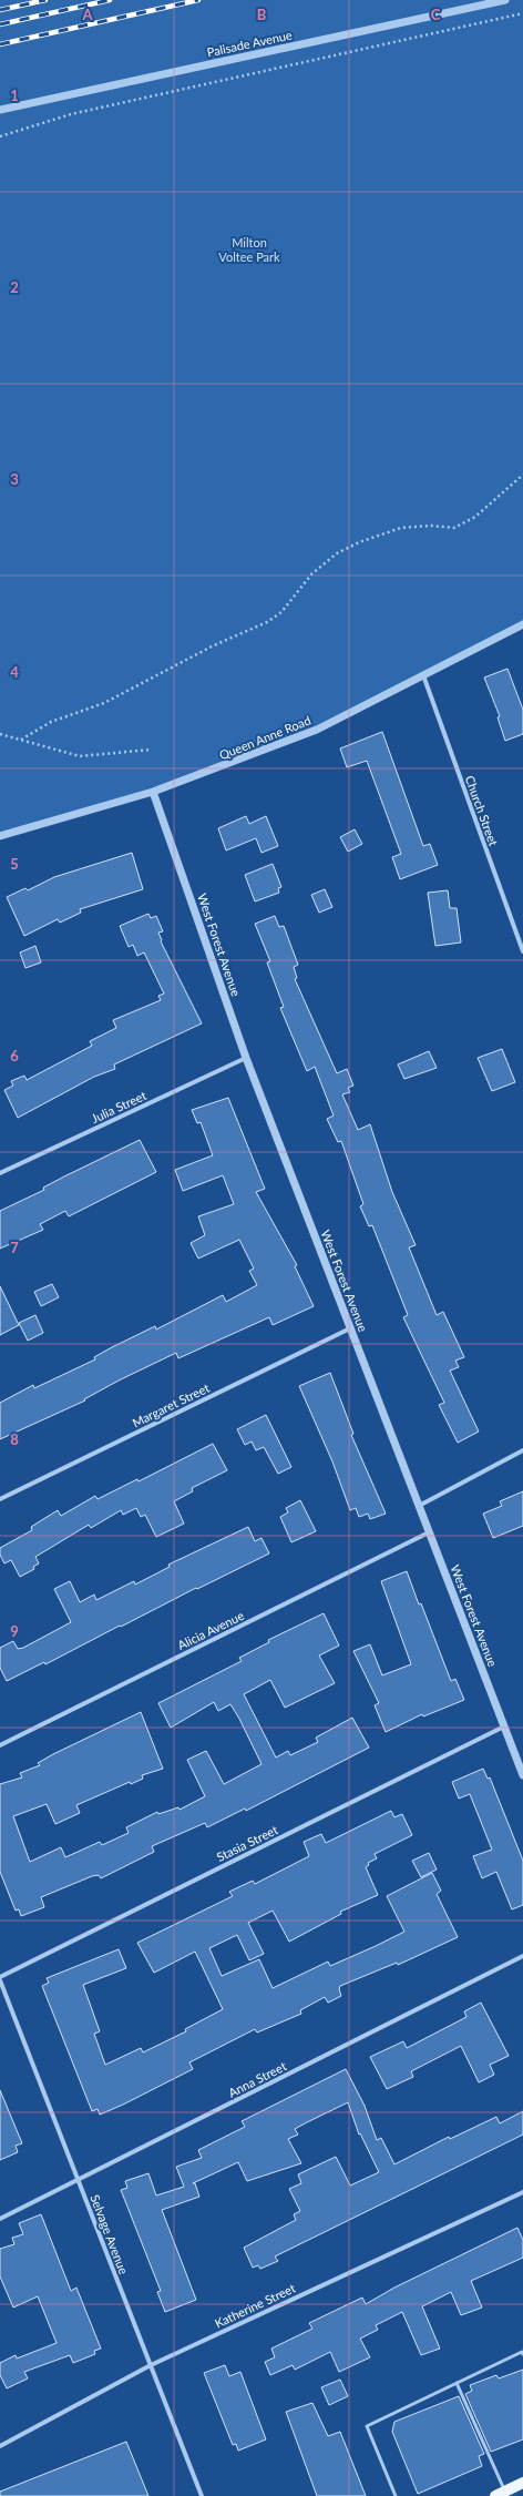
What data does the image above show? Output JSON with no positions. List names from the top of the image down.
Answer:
{
  "streets": {
    "street": [
      "Palisade Avenue",
      "Queen Anne Road",
      "Church Street",
      "West Forest Avenue",
      "Julia Street",
      "Margaret Street",
      "Alicia Avenue",
      "Stasia Street",
      "Anna Street",
      "Selvage Avenue",
      "Katherine Street"
    ]
  },
  "crossings": [
    ["Queen Anne Road", "Church Street"],
    ["Queen Anne Road", "West Forest Avenue"],
    ["West Forest Avenue", "Julia Street"],
    ["West Forest Avenue", "Margaret Street"],
    ["West Forest Avenue", "Alicia Avenue"],
    ["West Forest Avenue", "Stasia Street"],
    ["Stasia Street", "Selvage Avenue"],
    ["Anna Street", "Selvage Avenue"],
    ["Selvage Avenue", "Katherine Street"]
  ],
  "parks": ["Milton Voltee Park"],
  "grid": {
    "columns": ["A", "B", "C"],
    "rows": [
      "1",
      "2",
      "3",
      "4",
      "5",
      "6",
      "7",
      "8",
      "9"
    ]
  }
}
